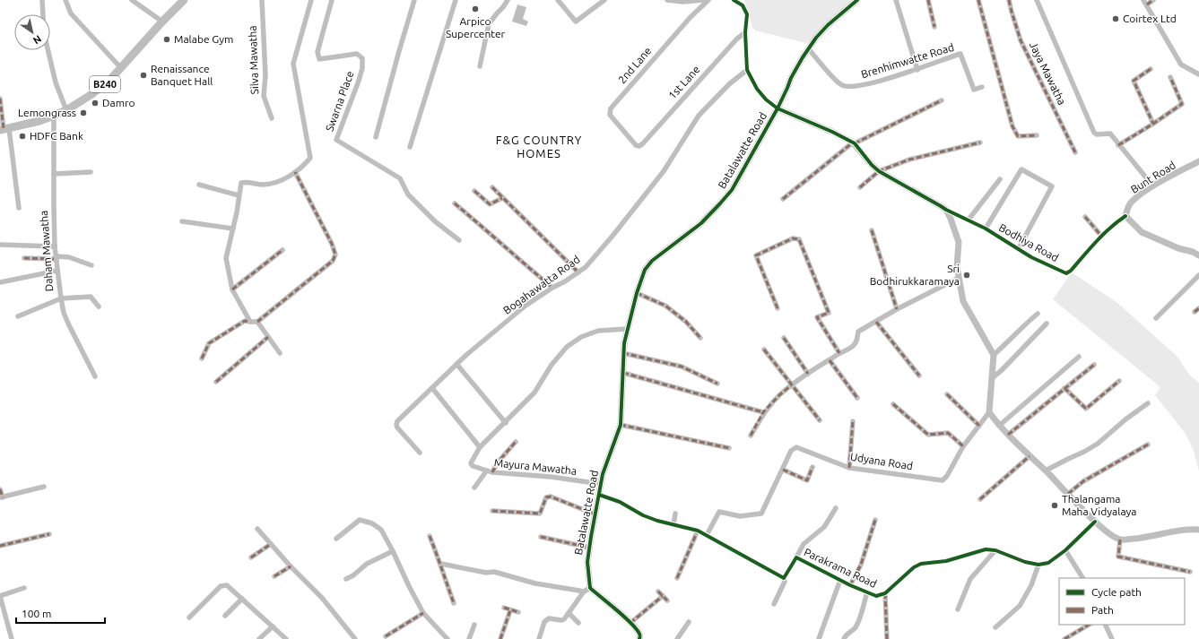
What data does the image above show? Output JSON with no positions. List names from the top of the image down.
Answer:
{
  "streets": {
    "main road": ["B240"],
    "street": [
      "Silva Mawatha",
      "Brenhimwatte Road",
      "2nd Lane",
      "Jaya Mawatha",
      "1st Lane",
      "Swarna Place",
      "Batalawatte Road",
      "Bunt Road",
      "Bodhiya Road",
      "Daham Mawatha",
      "Bogahawatta Road",
      "Udyana Road",
      "Mayura Mawatha",
      "Parakrama Road"
    ]
  },
  "crossings": [
    ["Brenhimwatte Road", "Batalawatte Road"],
    ["2nd Lane", "1st Lane"],
    ["B240", "Daham Mawatha"],
    ["Batalawatte Road", "Mayura Mawatha"],
    ["Bunt Road", "Bodhiya Road"]
  ],
  "districts": ["F&G COUNTRY HOMES"],
  "places": [
    "Arpico Supercenter",
    "Coirtex Ltd",
    "Malabe Gym",
    "Renaissance Banquet Hall",
    "Damro",
    "Lemongrass",
    "HDFC Bank",
    "Sri Bodhirukkaramaya",
    "Thalangama Maha Vidyalaya"
  ],
  "legend": ["Cycle path", "Path"],
  "scale_bar": "100 m",
  "north": "bottom right"
}
